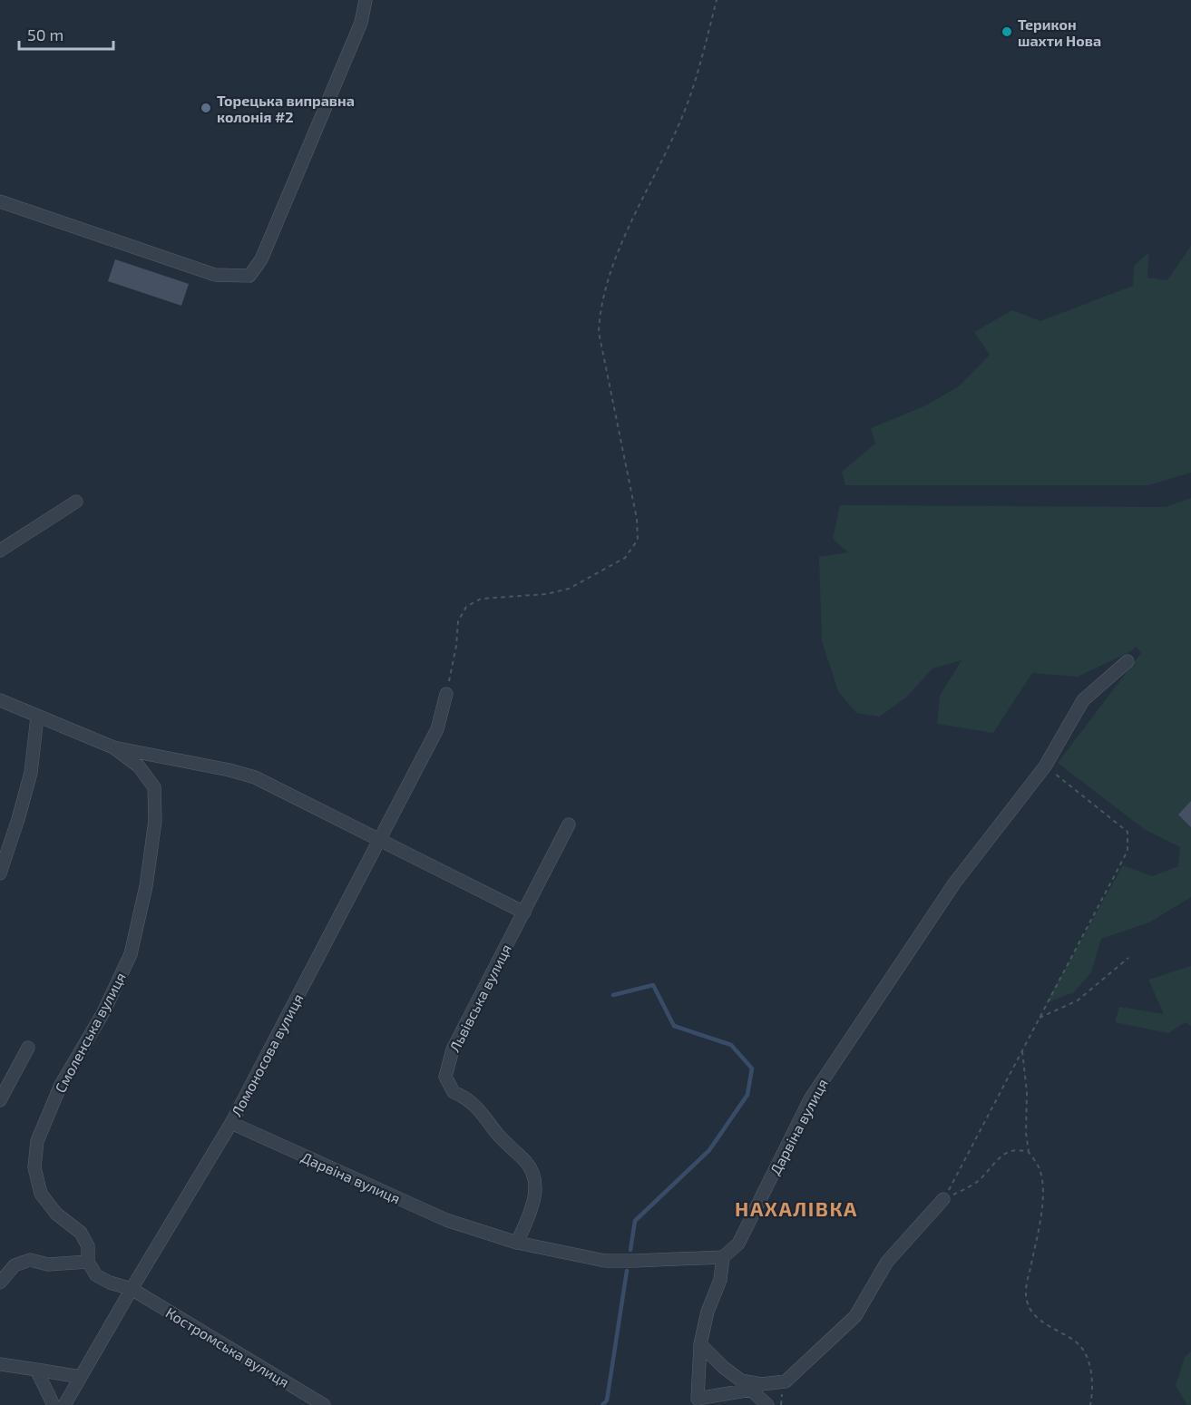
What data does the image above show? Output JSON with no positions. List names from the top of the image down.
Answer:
{
  "streets": {
    "street": [
      "Львівська вулиця",
      "Смоленська вулиця",
      "Ломоносова вулиця",
      "Дарвіна вулиця",
      "Костромська вулиця"
    ]
  },
  "crossings": [
    ["Львівська вулиця", "Дарвіна вулиця"],
    ["Ломоносова вулиця", "Дарвіна вулиця"],
    ["Ломоносова вулиця", "Костромська вулиця"]
  ],
  "districts": ["НАХАЛІВКА"],
  "places": ["Терикон шахти Нова", "Торецька виправна колонія #2"],
  "scale_bar": "50 m"
}
